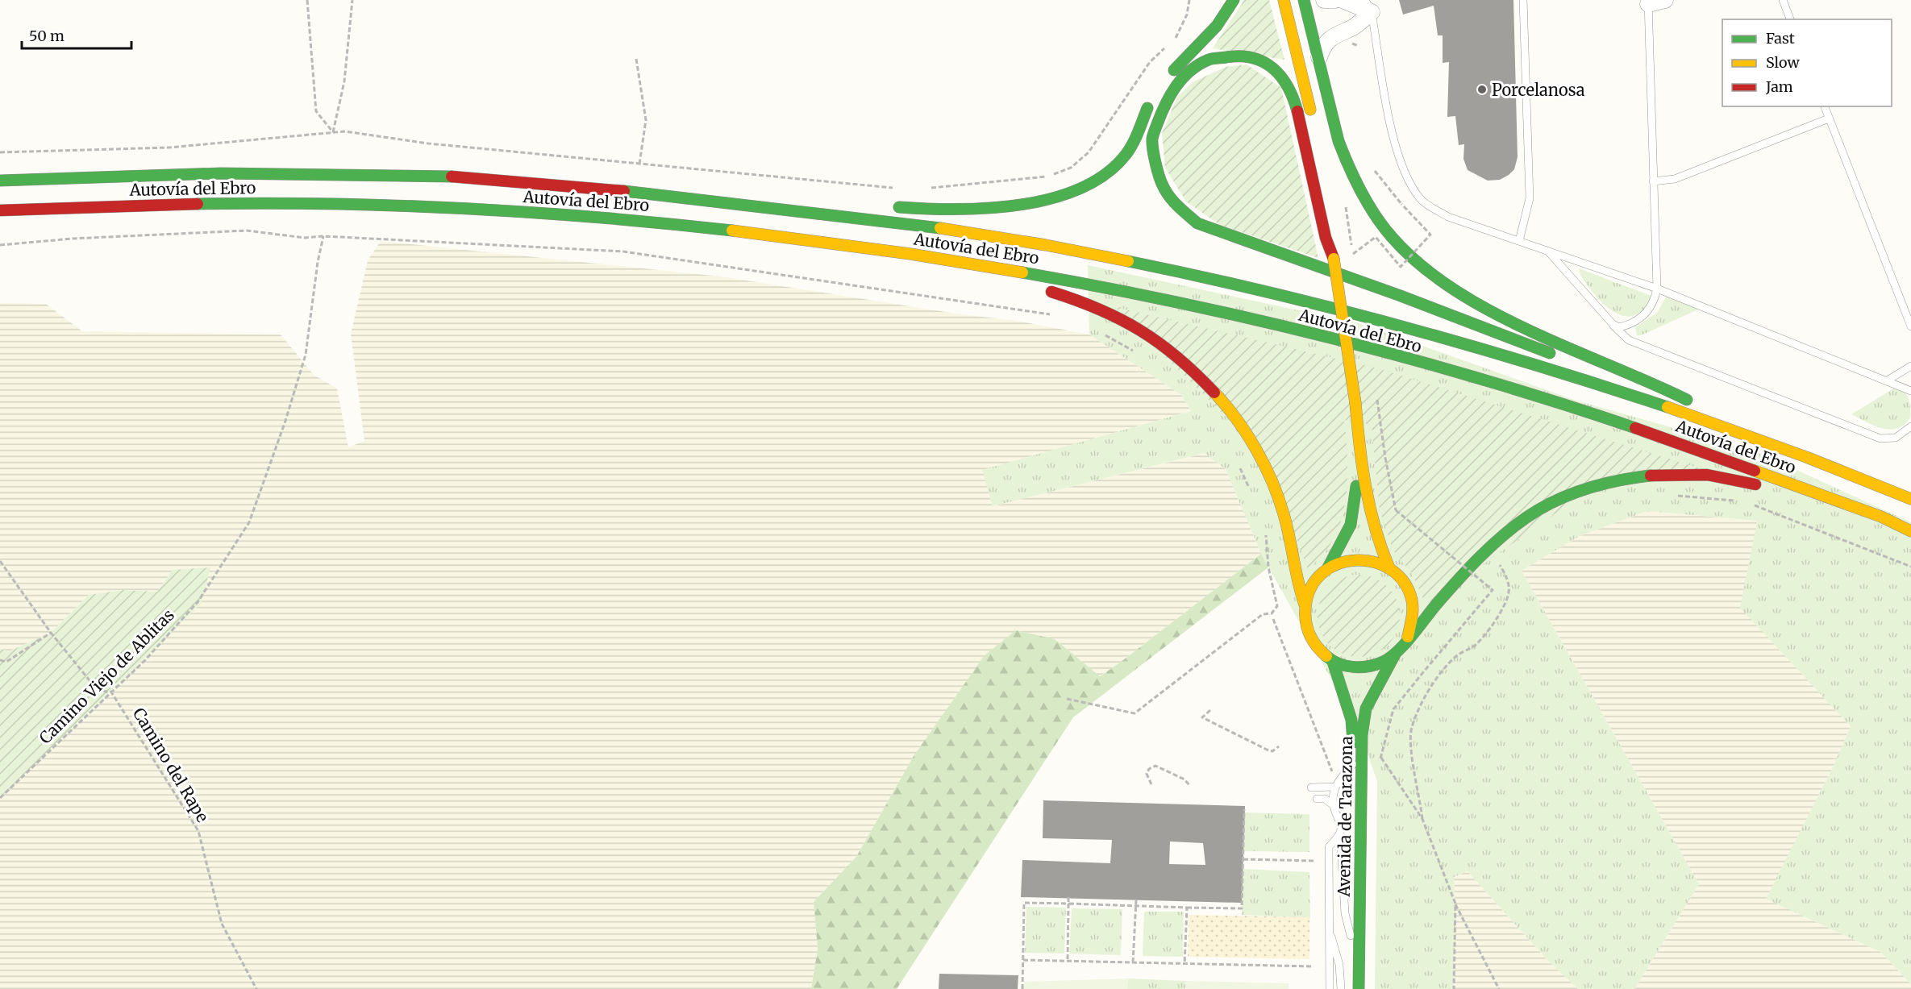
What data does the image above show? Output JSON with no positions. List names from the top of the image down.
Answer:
{
  "streets": {
    "main road": ["Autovía del Ebro", "Avenida de Tarazona"],
    "path": ["Camino Viejo de Ablitas", "Camino del Rape"]
  },
  "crossings": [
    ["Camino Viejo de Ablitas", "Camino del Rape"]
  ],
  "places": ["Porcelanosa"],
  "legend": ["Fast", "Slow", "Jam"],
  "scale_bar": "50 m"
}
